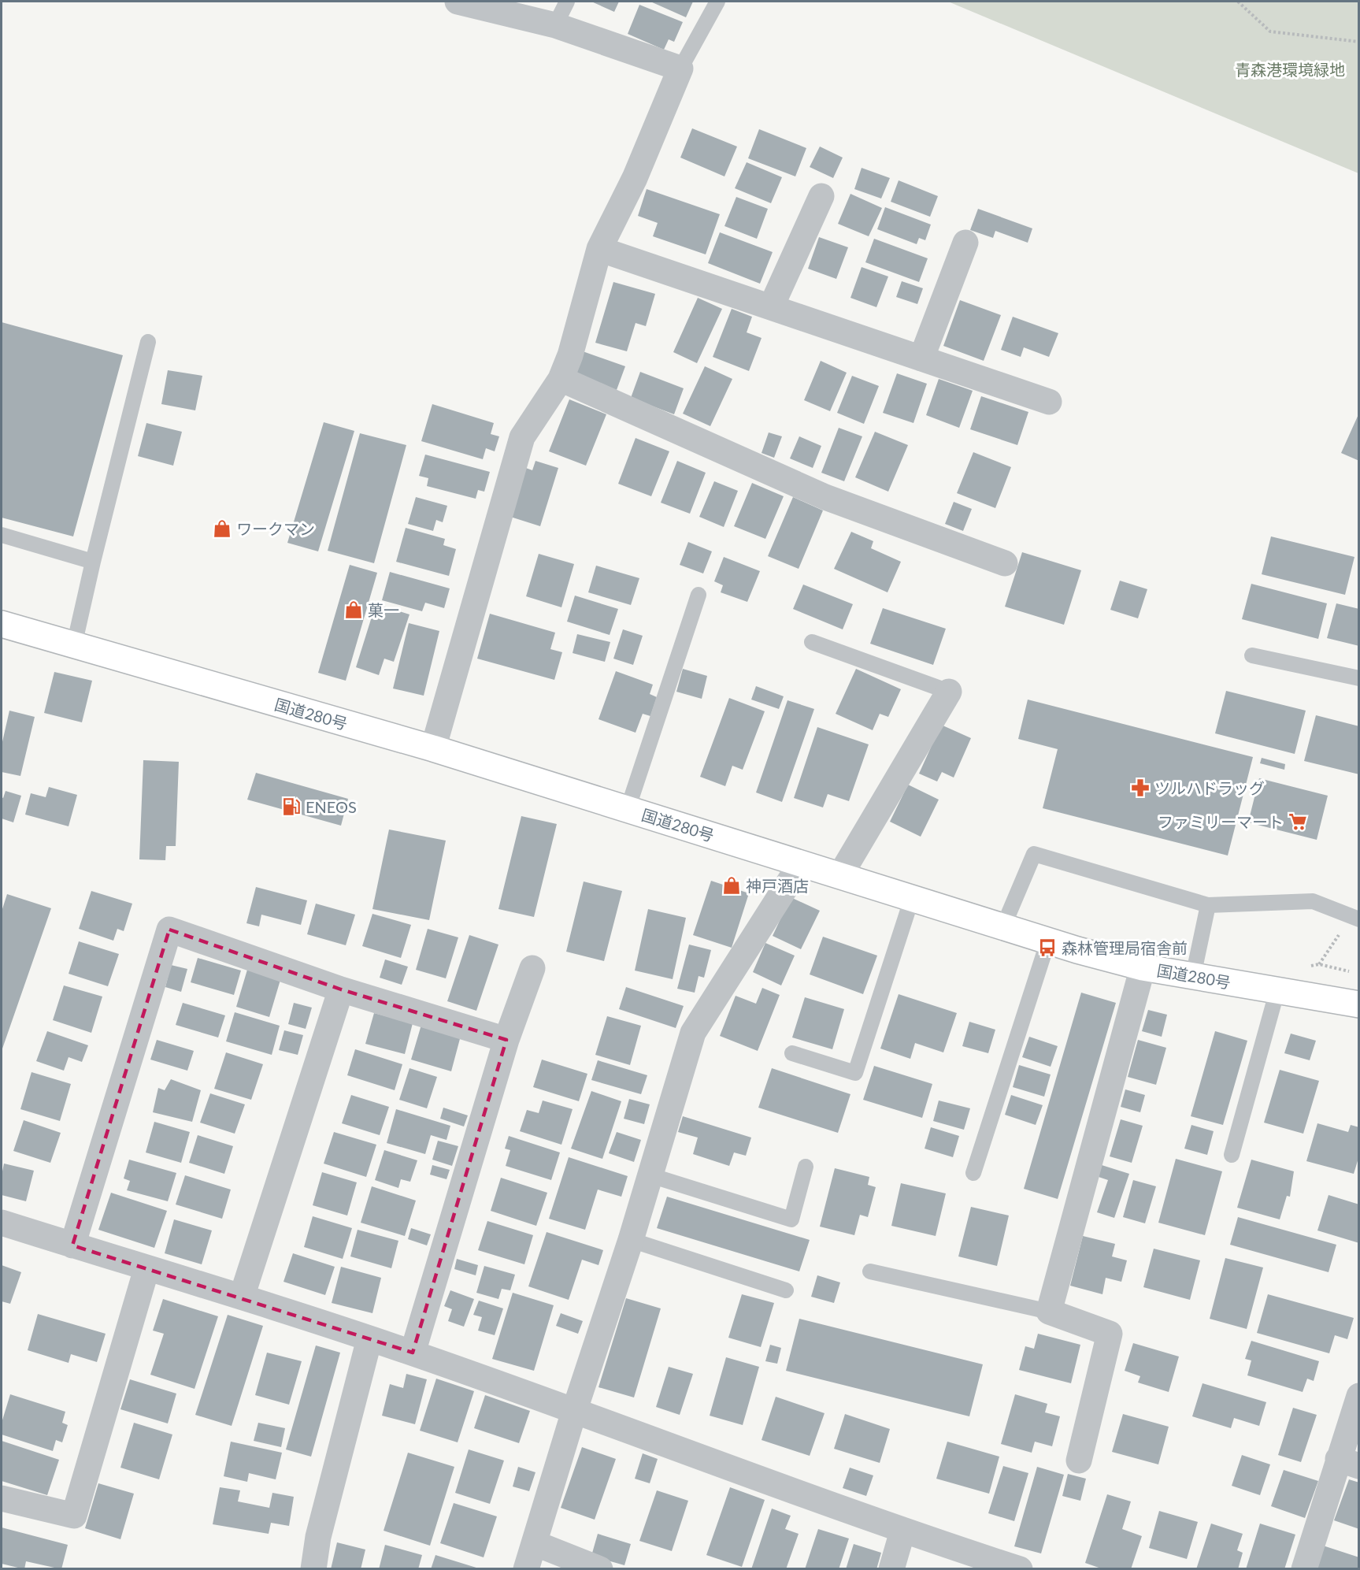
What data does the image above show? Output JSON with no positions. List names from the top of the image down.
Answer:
{
  "streets": {
    "highway": ["国道280号"]
  },
  "parks": ["青森港環境緑地"],
  "places": {
    "shop": ["ワークマン", "菓一", "神戸酒店"],
    "pharmacy": ["ツルハドラッグ"],
    "fuel station": ["ENEOS"],
    "supermarket": ["ファミリーマート"],
    "bus stop": ["森林管理局宿舎前"]
  }
}
